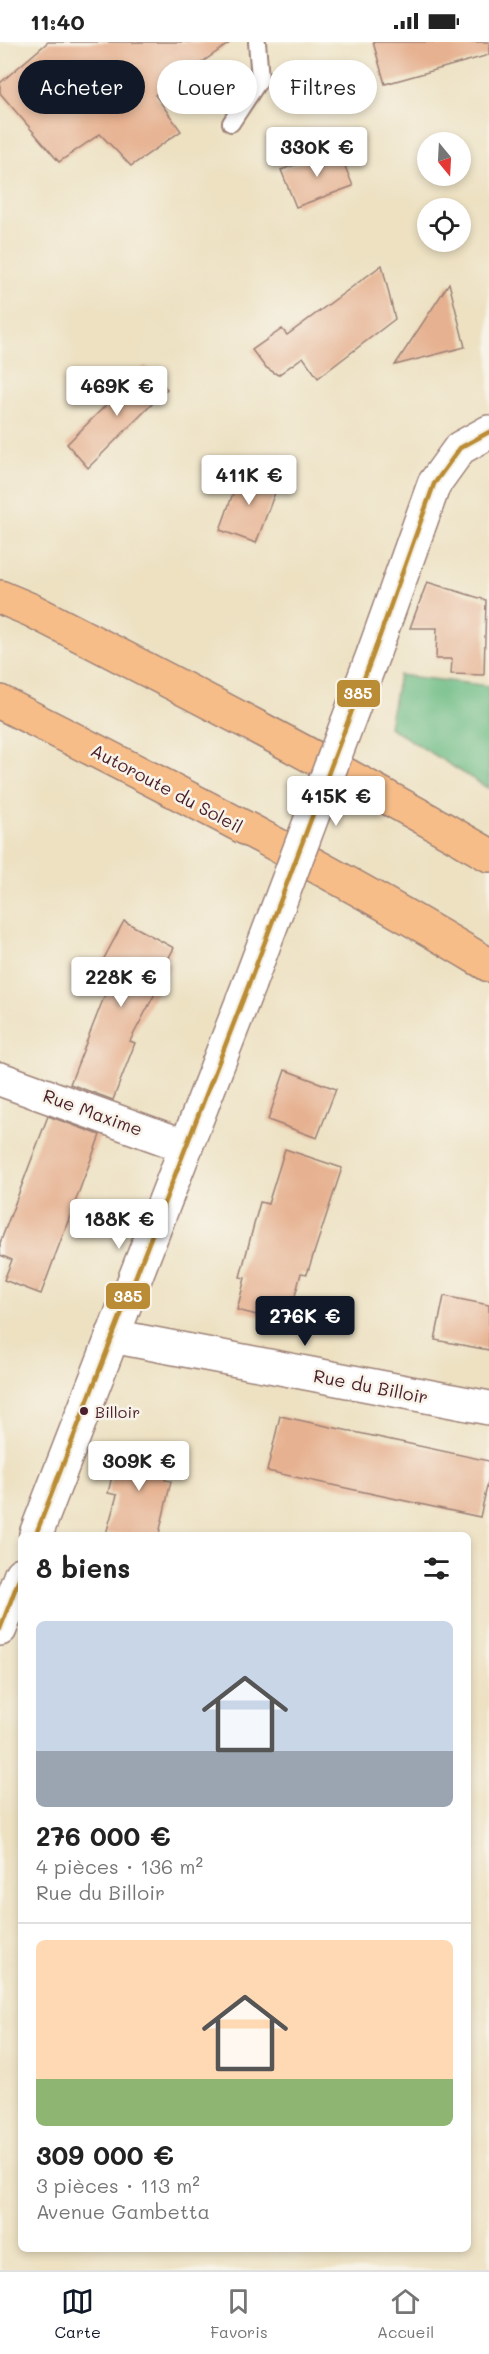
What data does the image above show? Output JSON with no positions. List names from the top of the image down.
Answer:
{
  "streets": {
    "highway": ["Autoroute du Soleil"],
    "street": ["Rue Maxime", "Rue du Billoir"]
  },
  "places": ["Billoir"],
  "lines": ["transit line 385"],
  "north": "bottom",
  "page": {
    "status": "11:40",
    "chip": ["Acheter", "Louer", "Filtres"],
    "price": [
      "330K €",
      "469K €",
      "411K €",
      "415K €",
      "228K €",
      "188K €",
      "276K €",
      "309K €"
    ],
    "heading": "8 biens",
    "list": [
      {
        "name": "276 000 €",
        "note": "4 pièces · 136 m² · Rue du Billoir"
      },
      {
        "name": "309 000 €",
        "note": "3 pièces · 113 m² · Avenue Gambetta"
      }
    ],
    "tabs": ["Carte", "Favoris", "Accueil"]
  }
}
